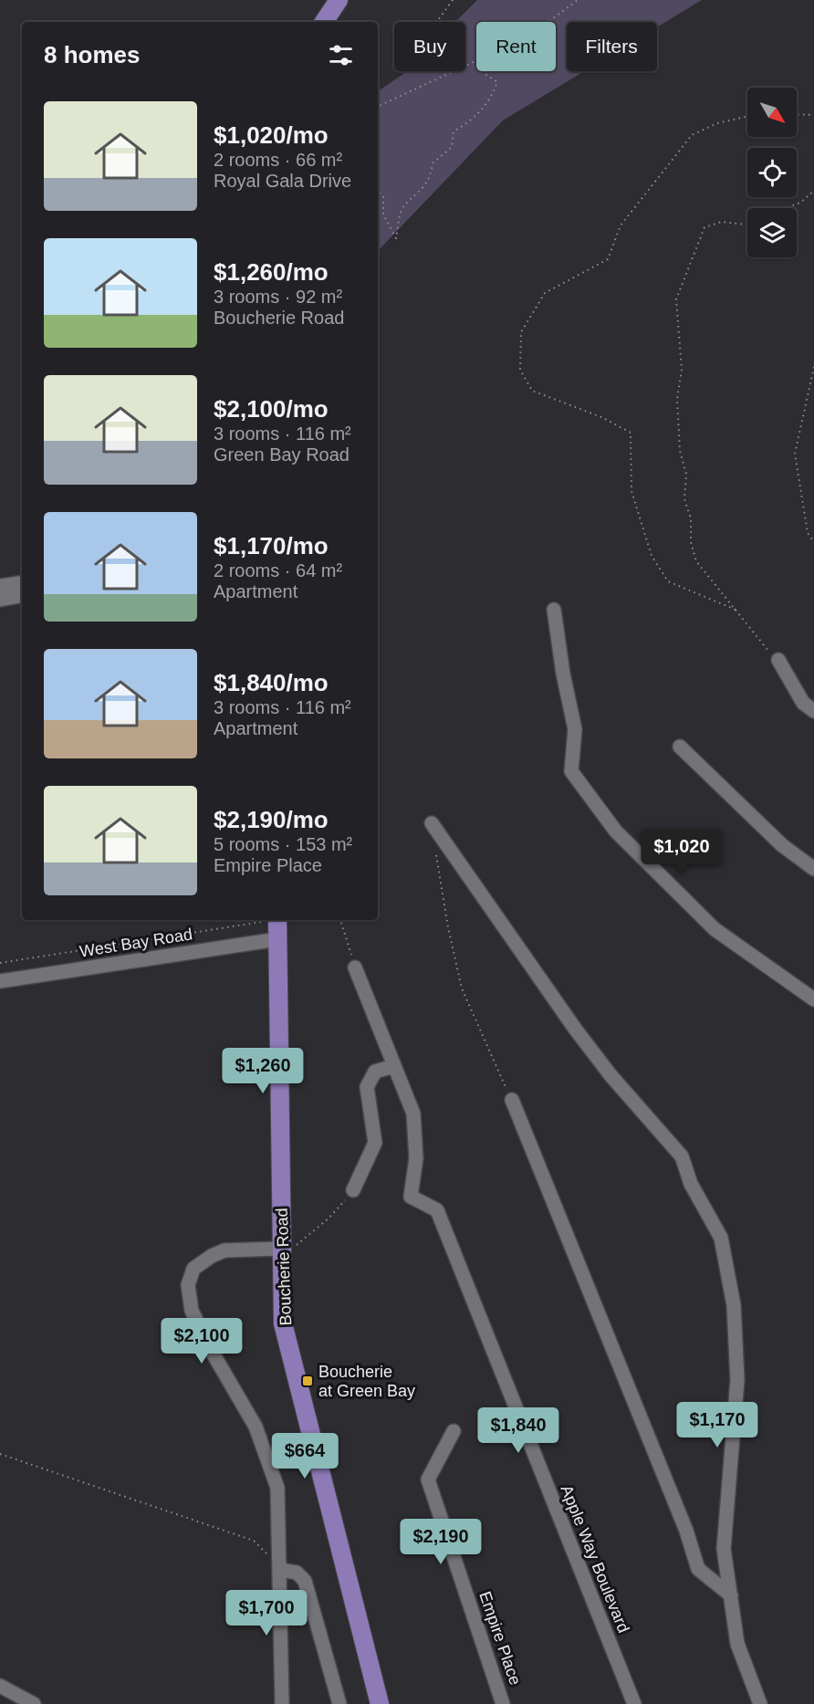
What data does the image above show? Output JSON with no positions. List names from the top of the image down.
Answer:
{
  "streets": {
    "main road": ["Boucherie Road"],
    "street": ["West Bay Road", "Apple Way Boulevard", "Empire Place"]
  },
  "crossings": [
    ["West Bay Road", "Boucherie Road"]
  ],
  "places": {
    "transit": ["Boucherie at Green Bay"]
  },
  "north": "bottom right",
  "page": {
    "chip": ["Buy", "Rent", "Filters"],
    "heading": "8 homes",
    "list": [
      {
        "name": "$1,020/mo",
        "note": "2 rooms · 66 m² · Royal Gala Drive"
      },
      {
        "name": "$1,260/mo",
        "note": "3 rooms · 92 m² · Boucherie Road"
      },
      {
        "name": "$2,100/mo",
        "note": "3 rooms · 116 m² · Green Bay Road"
      },
      {
        "name": "$1,170/mo",
        "note": "2 rooms · 64 m² · Apartment"
      },
      {
        "name": "$1,840/mo",
        "note": "3 rooms · 116 m² · Apartment"
      },
      {
        "name": "$2,190/mo",
        "note": "5 rooms · 153 m² · Empire Place"
      }
    ],
    "price": [
      "$1,020",
      "$1,260",
      "$2,100",
      "$1,170",
      "$1,840",
      "$664",
      "$2,190",
      "$1,700"
    ]
  }
}
